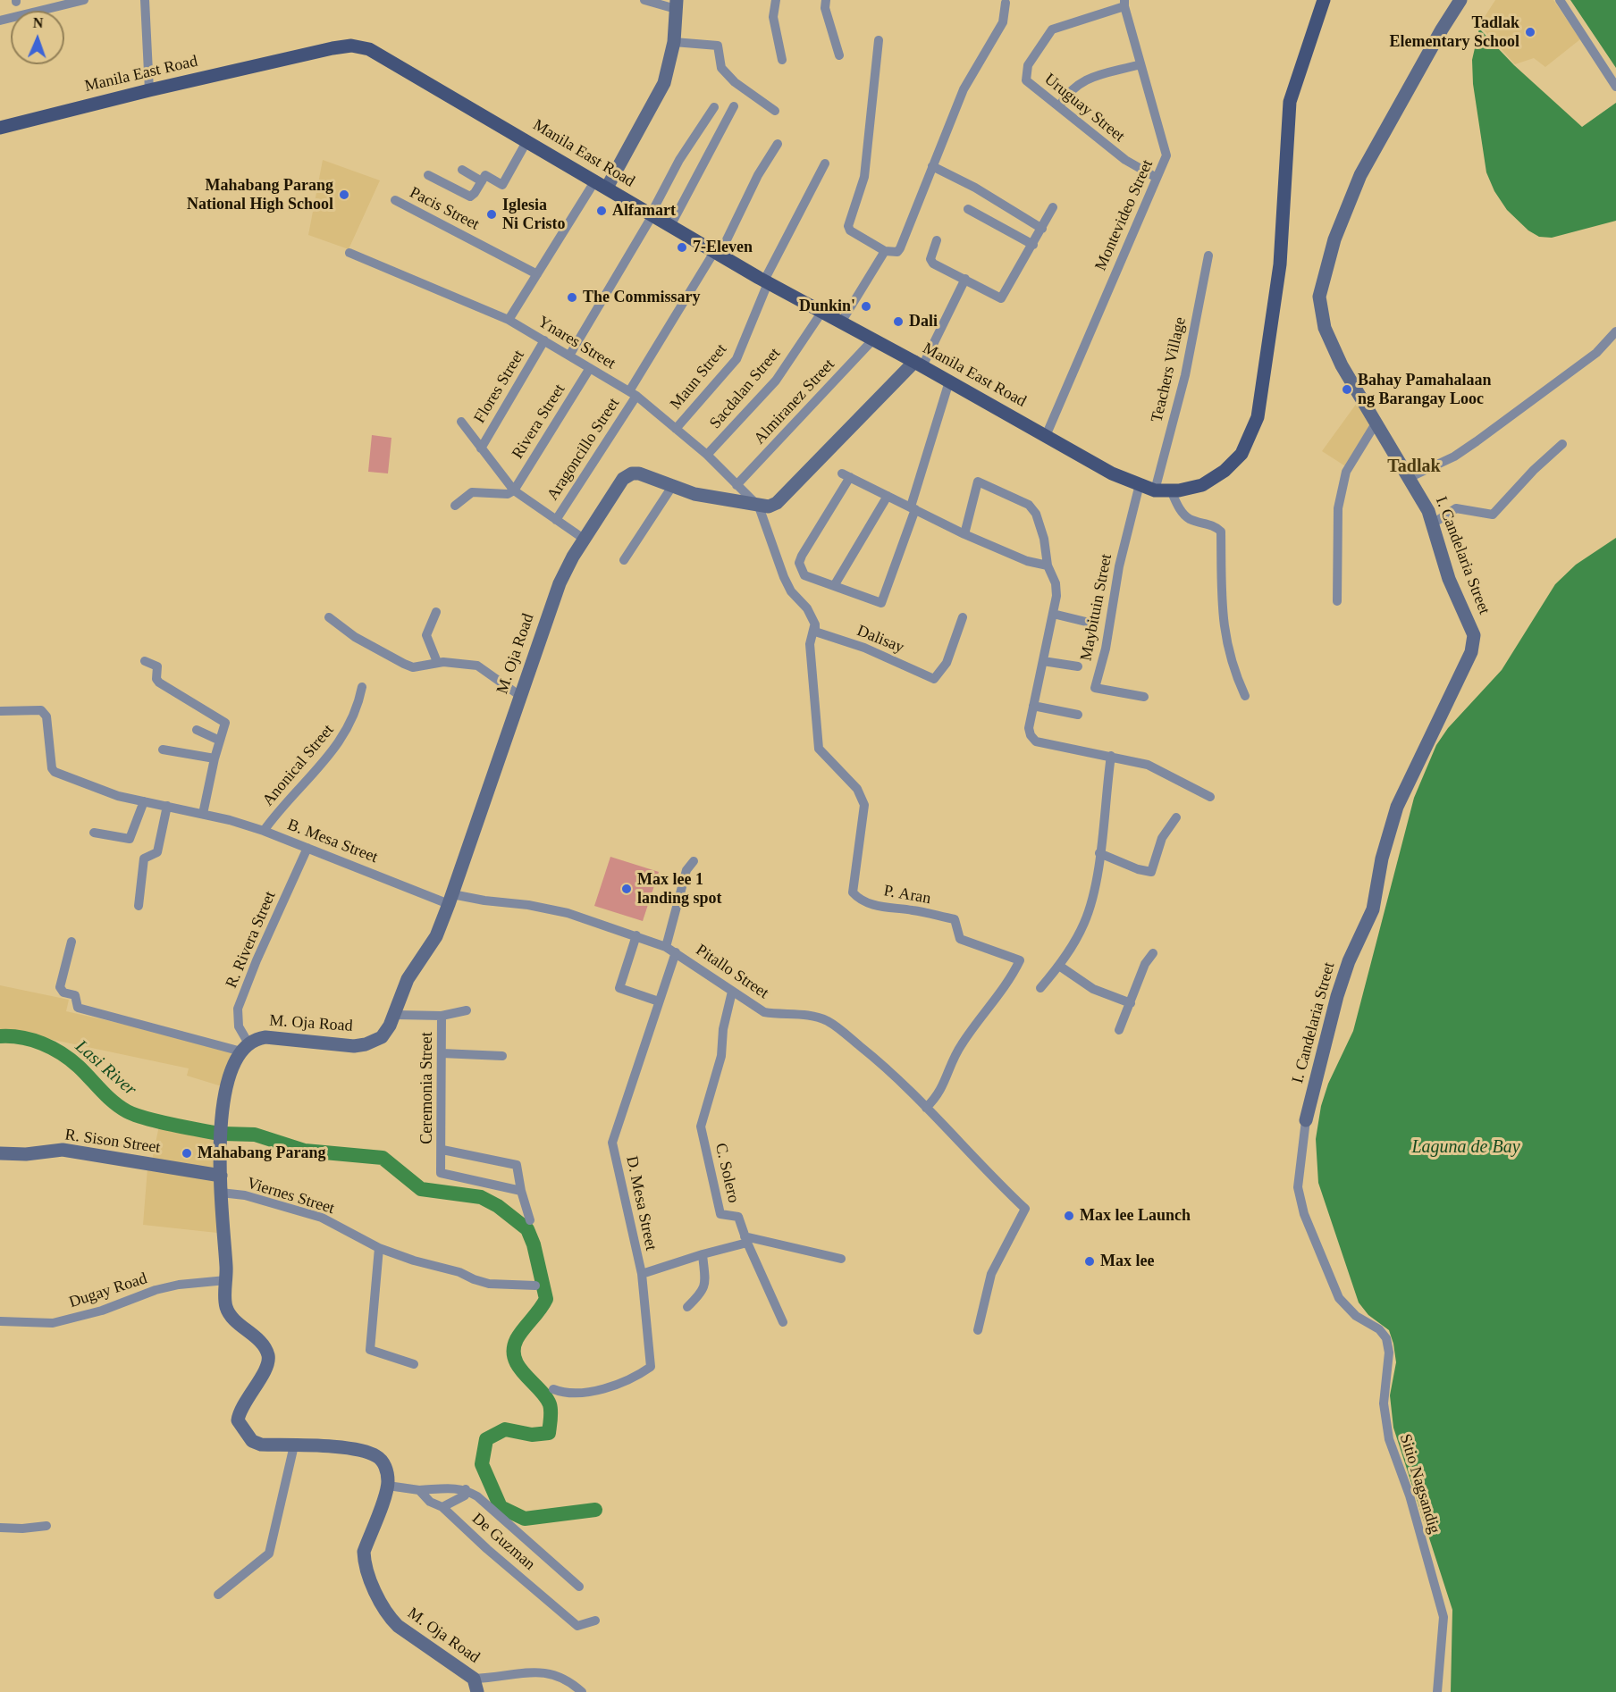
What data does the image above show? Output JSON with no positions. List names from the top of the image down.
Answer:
{
  "streets": {
    "main road": ["Manila East Road"],
    "street": [
      "Uruguay Street",
      "Pacis Street",
      "Montevideo Street",
      "Ynares Street",
      "Teachers Village",
      "Maun Street",
      "Flores Street",
      "Sacdalan Street",
      "Almiranez Street",
      "Rivera Street",
      "Aragoncillo Street",
      "I. Candelaria Street",
      "Maybituin Street",
      "Dalisay",
      "M. Oja Road",
      "Anonical Street",
      "B. Mesa Street",
      "P. Aran",
      "R. Rivera Street",
      "Pitallo Street",
      "Ceremonia Street",
      "R. Sison Street",
      "C. Solero",
      "Viernes Street",
      "D. Mesa Street",
      "Dugay Road",
      "Sitio Nagsandig",
      "De Guzman"
    ]
  },
  "crossings": [
    ["Manila East Road", "Montevideo Street"],
    ["Manila East Road", "Teachers Village"],
    ["Manila East Road", "Maun Street"],
    ["Manila East Road", "Sacdalan Street"],
    ["Manila East Road", "Almiranez Street"],
    ["Manila East Road", "Aragoncillo Street"],
    ["Manila East Road", "Maybituin Street"],
    ["Uruguay Street", "Montevideo Street"],
    ["Ynares Street", "Maun Street"],
    ["Ynares Street", "Flores Street"],
    ["Ynares Street", "Sacdalan Street"],
    ["Ynares Street", "Almiranez Street"],
    ["Ynares Street", "Rivera Street"],
    ["Ynares Street", "Aragoncillo Street"],
    ["Ynares Street", "M. Oja Road"],
    ["I. Candelaria Street", "Sitio Nagsandig"],
    ["Dalisay", "P. Aran"],
    ["M. Oja Road", "B. Mesa Street"],
    ["M. Oja Road", "R. Rivera Street"],
    ["M. Oja Road", "Pitallo Street"],
    ["M. Oja Road", "Ceremonia Street"],
    ["Anonical Street", "B. Mesa Street"],
    ["B. Mesa Street", "R. Rivera Street"],
    ["B. Mesa Street", "Pitallo Street"],
    ["P. Aran", "Pitallo Street"],
    ["Pitallo Street", "C. Solero"],
    ["Pitallo Street", "D. Mesa Street"]
  ],
  "districts": ["Tadlak"],
  "water": ["Lasi River", "Laguna de Bay"],
  "places": [
    "Tadlak Elementary School",
    "Mahabang Parang National High School",
    "Alfamart",
    "Iglesia Ni Cristo",
    "7-Eleven",
    "The Commissary",
    "Dunkin'",
    "Dali",
    "Bahay Pamahalaan ng Barangay Looc",
    "Max lee 1 landing spot",
    "Mahabang Parang",
    "Max lee Launch",
    "Max lee"
  ],
  "north": "top"
}
